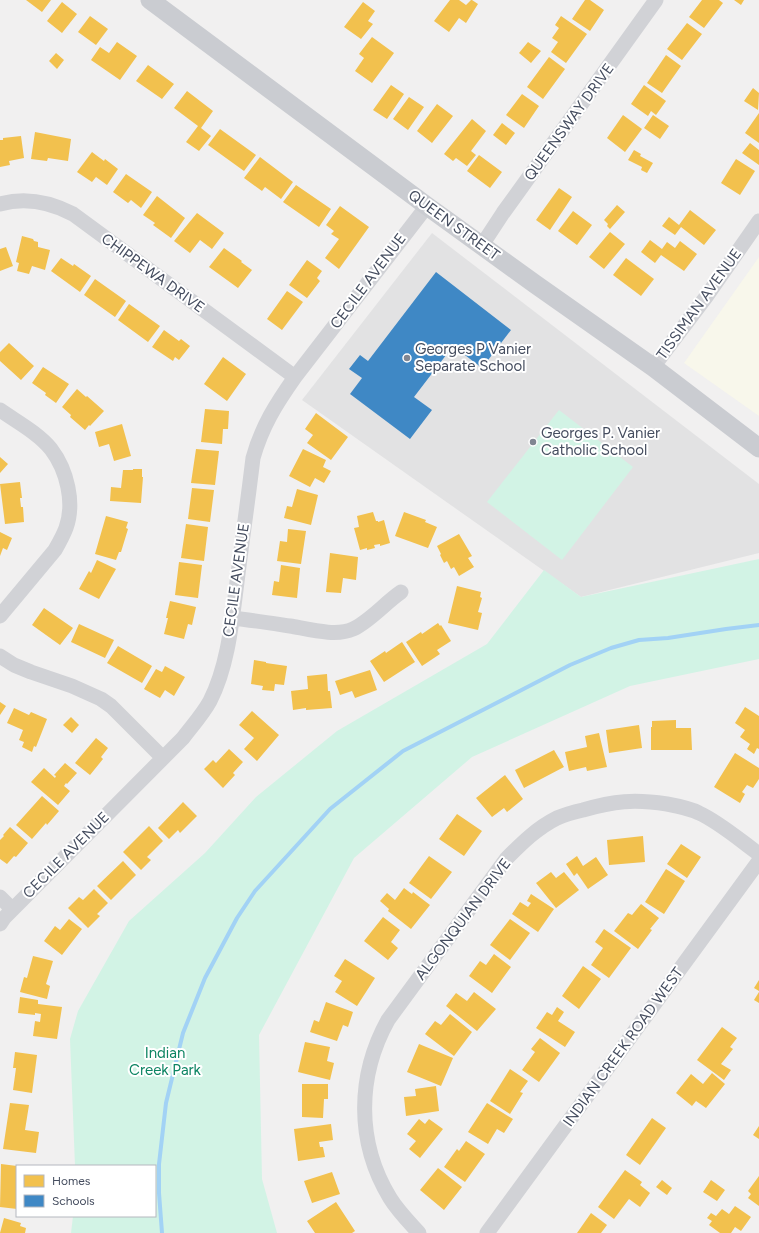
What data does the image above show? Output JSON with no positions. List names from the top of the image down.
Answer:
{
  "streets": {
    "main road": ["QUEEN STREET"],
    "street": [
      "QUEENSWAY DRIVE",
      "CHIPPEWA DRIVE",
      "CECILE AVENUE",
      "TISSIMAN AVENUE",
      "ALGONQUIAN DRIVE",
      "INDIAN CREEK ROAD WEST"
    ]
  },
  "crossings": [
    ["QUEENSWAY DRIVE", "QUEEN STREET"],
    ["QUEEN STREET", "CECILE AVENUE"],
    ["QUEEN STREET", "TISSIMAN AVENUE"],
    ["CHIPPEWA DRIVE", "CECILE AVENUE"]
  ],
  "parks": ["Indian Creek Park"],
  "places": ["Georges P Vanier Separate School", "Georges P. Vanier Catholic School"],
  "legend": ["Homes", "Schools"]
}
